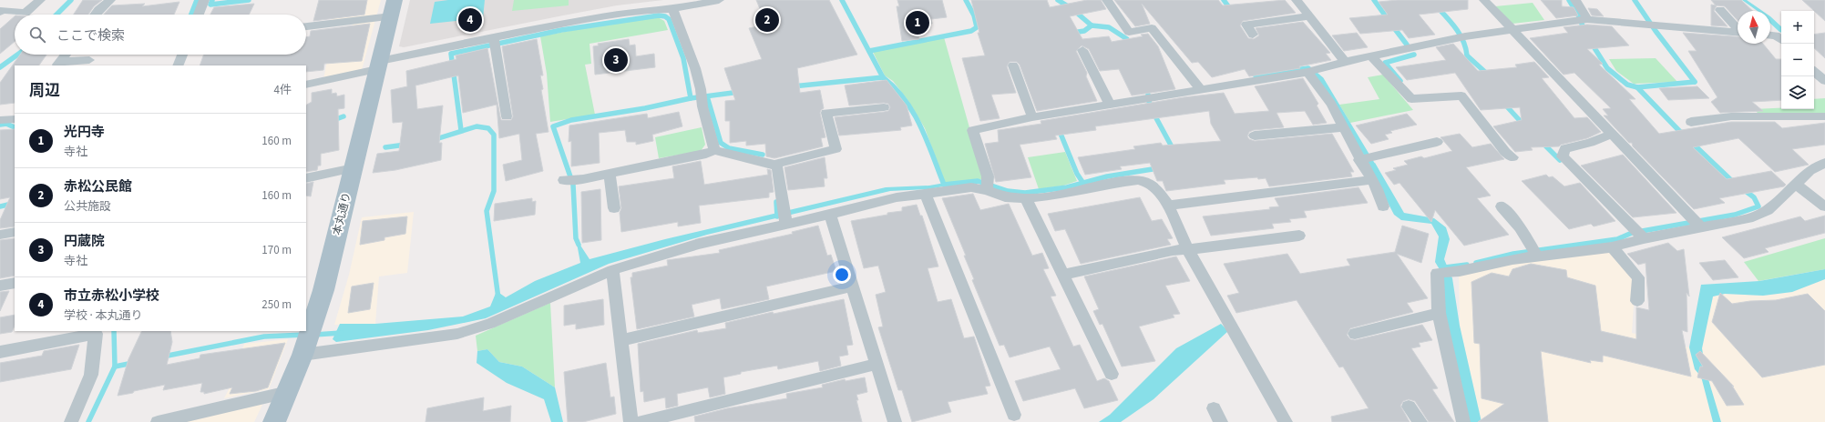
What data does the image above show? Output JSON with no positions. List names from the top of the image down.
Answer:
{
  "streets": {
    "main road": ["本丸通り"]
  },
  "north": "top",
  "page": {
    "pins": [
      "2",
      "4",
      "1",
      "3"
    ],
    "map_buttons": ["+", "−"],
    "search": "ここで検索",
    "heading": ["周辺", "4件"],
    "list": [
      {
        "mark": "1",
        "name": "光円寺",
        "note": "寺社",
        "value": "160 m"
      },
      {
        "mark": "2",
        "name": "赤松公民館",
        "note": "公共施設",
        "value": "160 m"
      },
      {
        "mark": "3",
        "name": "円蔵院",
        "note": "寺社",
        "value": "170 m"
      },
      {
        "mark": "4",
        "name": "市立赤松小学校",
        "note": "学校 · 本丸通り",
        "value": "250 m"
      }
    ]
  }
}
